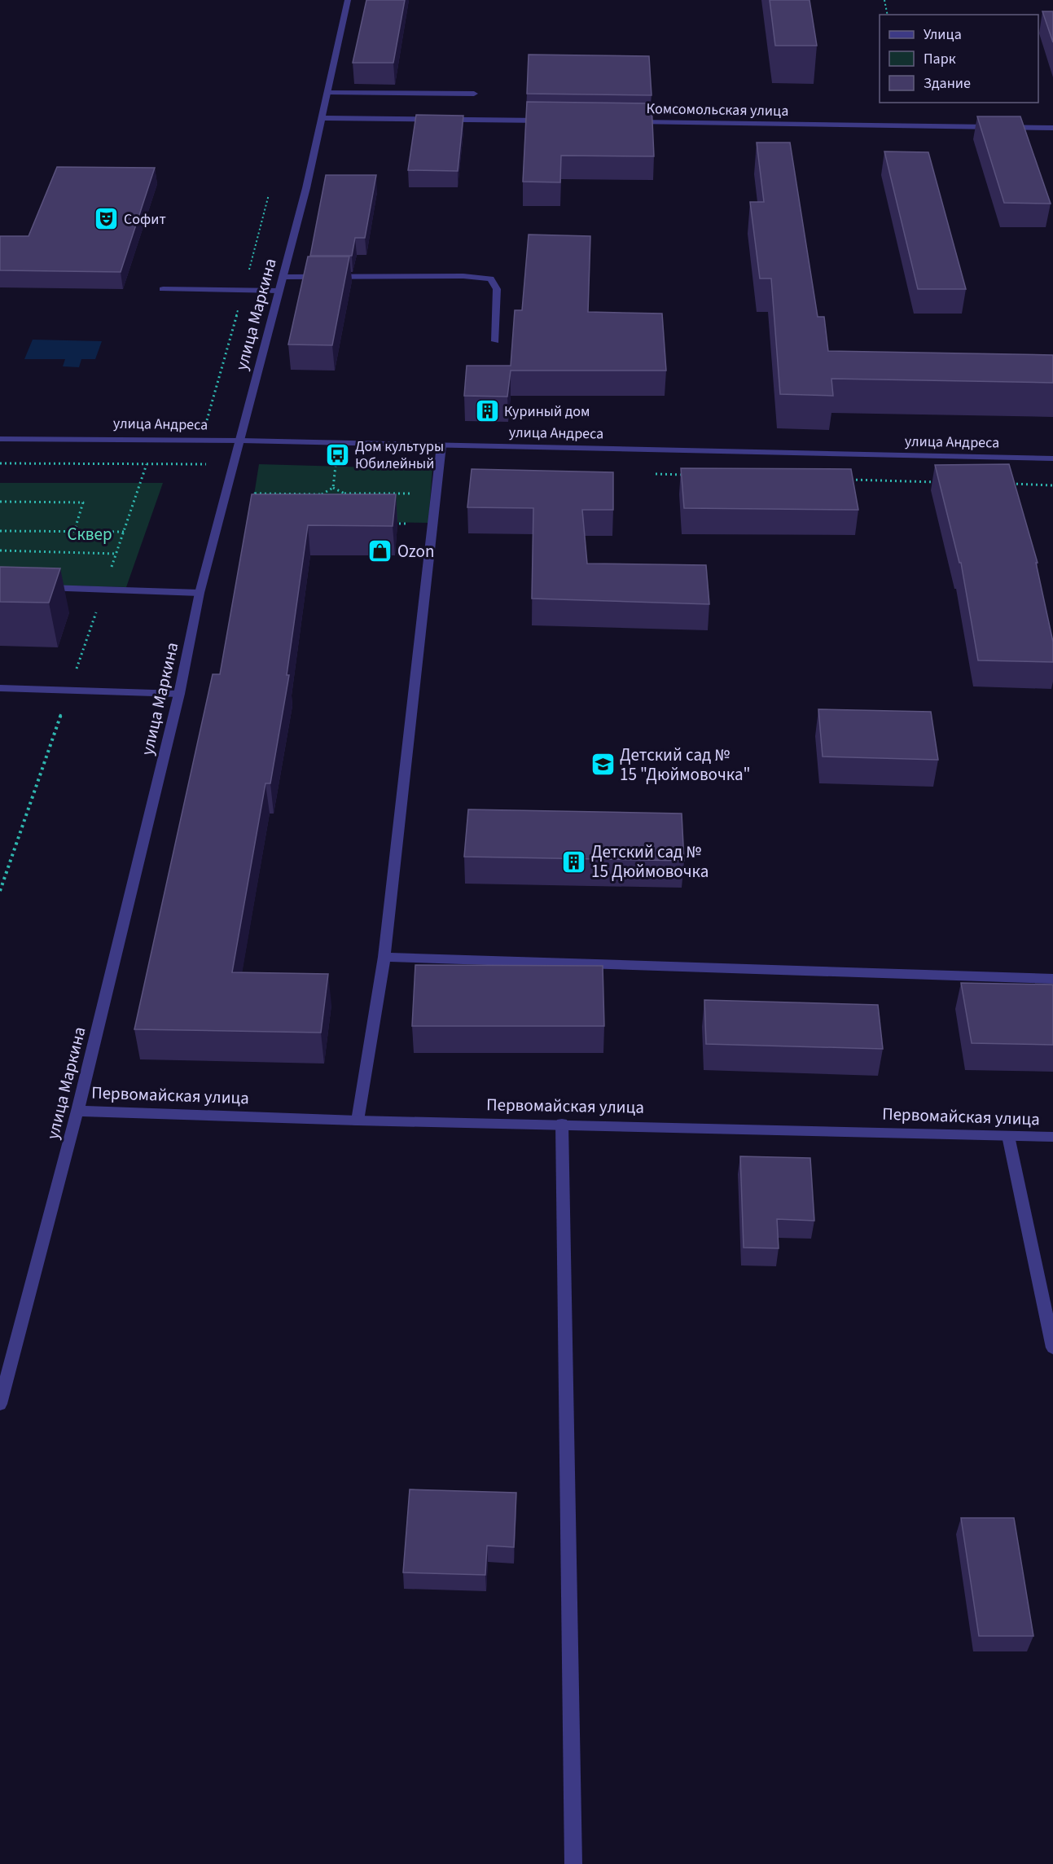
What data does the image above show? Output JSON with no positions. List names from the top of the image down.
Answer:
{
  "streets": {
    "street": [
      "Комсомольская улица",
      "улица Маркина",
      "улица Андреса",
      "Первомайская улица"
    ]
  },
  "crossings": [
    ["улица Маркина", "улица Андреса"],
    ["улица Маркина", "Первомайская улица"]
  ],
  "parks": ["Сквер"],
  "places": {
    "theatre": ["Софит"],
    "building": ["Куриный дом", "Детский сад № 15 Дюймовочка"],
    "bus stop": ["Дом культуры Юбилейный"],
    "shop": ["Ozon"],
    "school or university": ["Детский сад № 15 \"Дюймовочка\""]
  },
  "legend": ["Улица", "Парк", "Здание"]
}
